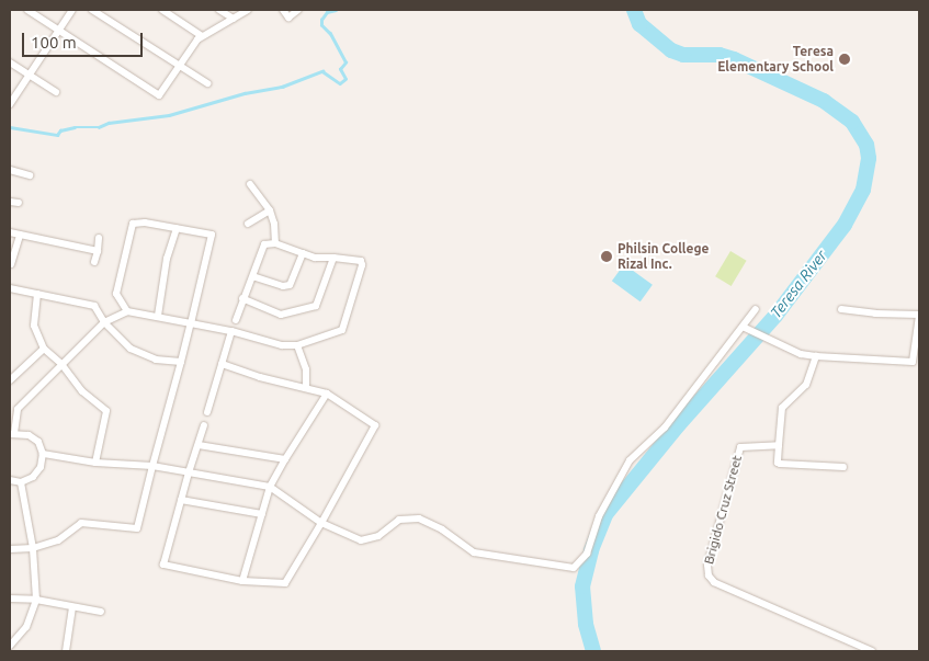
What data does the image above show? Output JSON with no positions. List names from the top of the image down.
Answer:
{
  "streets": {
    "street": ["Brigido Cruz Street"]
  },
  "water": ["Teresa River"],
  "places": ["Teresa Elementary School", "Philsin College Rizal Inc."],
  "scale_bar": "100 m"
}
